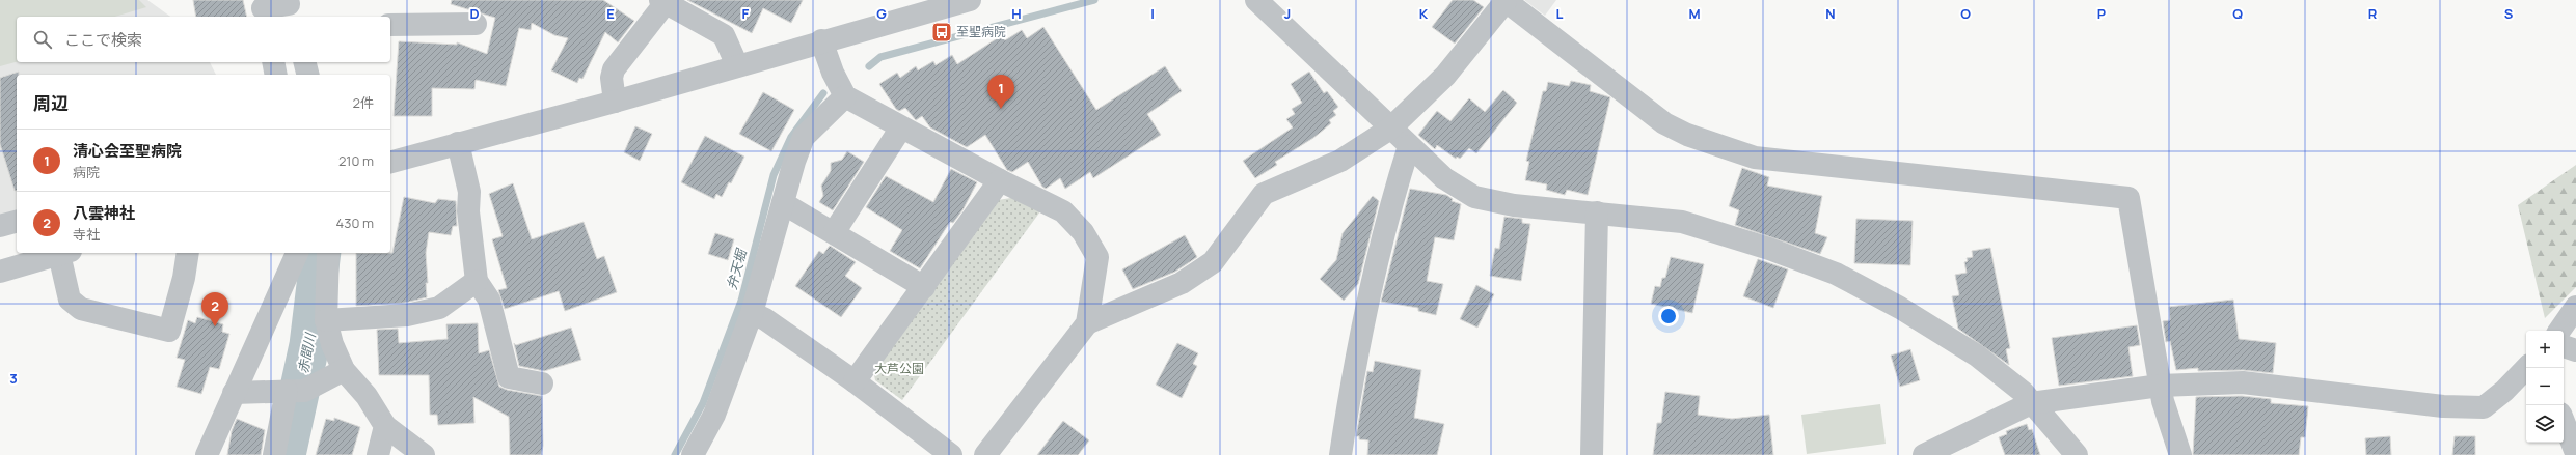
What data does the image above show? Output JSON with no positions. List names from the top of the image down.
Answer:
{
  "water": ["弁天堀", "赤間川"],
  "parks": ["大芦公園"],
  "places": {
    "bus stop": ["至聖病院"]
  },
  "page": {
    "search": "ここで検索",
    "pins": ["1", "2"],
    "heading": ["周辺", "2件"],
    "list": [
      {
        "mark": "1",
        "name": "清心会至聖病院",
        "note": "病院",
        "value": "210 m"
      },
      {
        "mark": "2",
        "name": "八雲神社",
        "note": "寺社",
        "value": "430 m"
      }
    ],
    "map_buttons": ["+", "−"]
  },
  "grid": {
    "columns": [
      "D",
      "E",
      "F",
      "G",
      "H",
      "I",
      "J",
      "K",
      "L",
      "M",
      "N",
      "O",
      "P",
      "Q",
      "R",
      "S"
    ],
    "rows": ["3"]
  }
}
